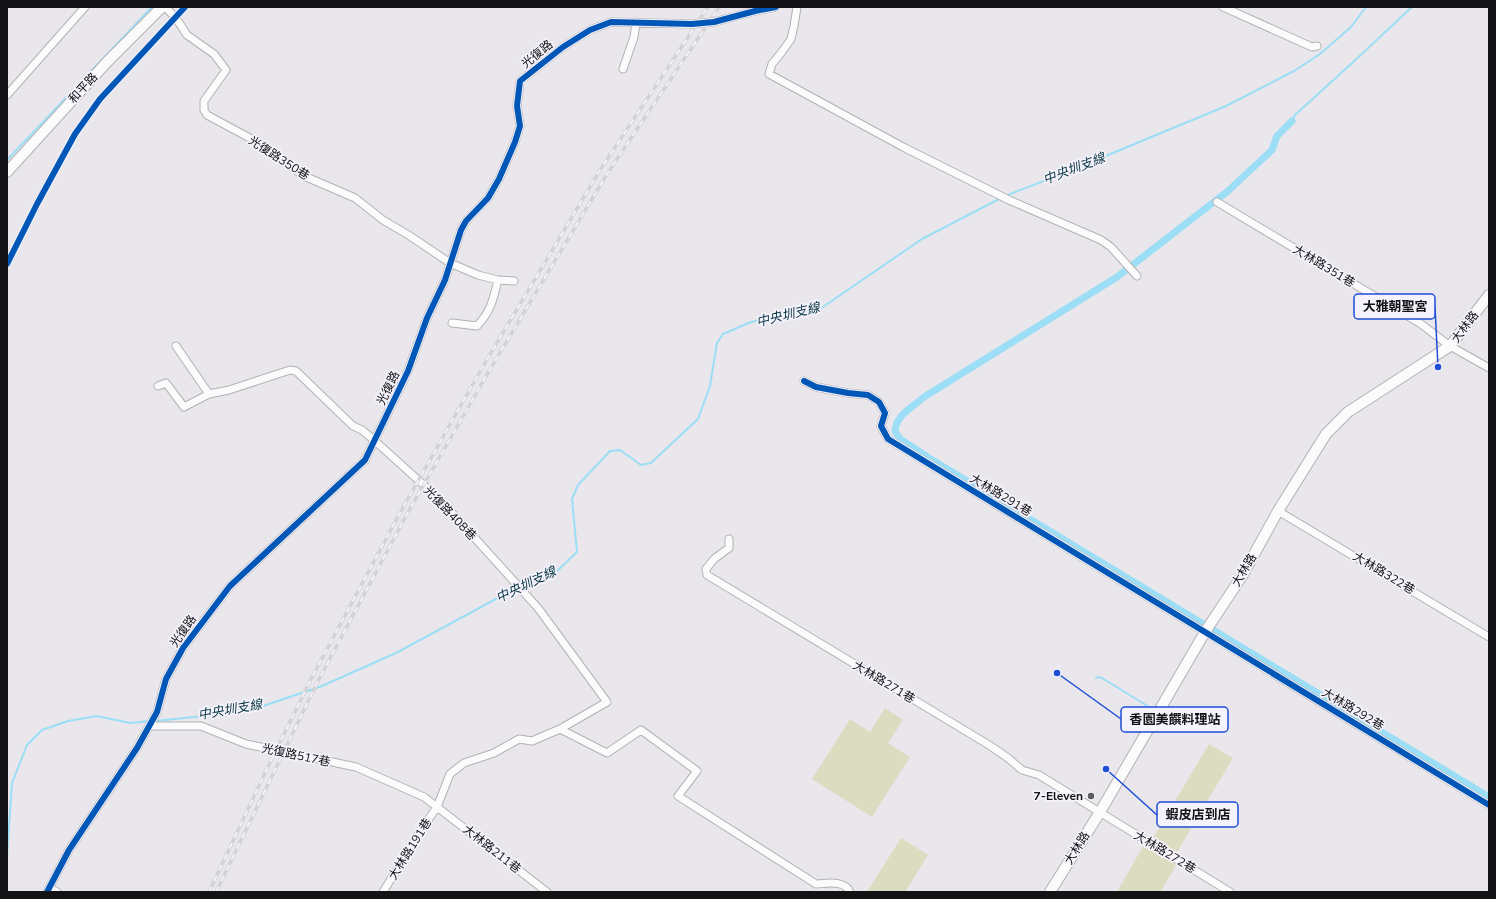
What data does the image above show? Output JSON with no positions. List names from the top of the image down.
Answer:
{
  "streets": {
    "street": [
      "光復路",
      "和平路",
      "光復路350巷",
      "大林路351巷",
      "大林路",
      "大林路291巷",
      "光復路408巷",
      "大林路322巷",
      "大林路271巷",
      "大林路292巷",
      "光復路517巷",
      "大林路191巷",
      "大林路211巷",
      "大林路272巷"
    ]
  },
  "crossings": [
    ["光復路", "光復路350巷"],
    ["光復路", "光復路408巷"],
    ["光復路", "光復路517巷"],
    ["和平路", "光復路350巷"],
    ["大林路351巷", "大林路"],
    ["大林路", "大林路291巷"],
    ["大林路", "大林路322巷"],
    ["大林路", "大林路271巷"],
    ["大林路", "大林路292巷"],
    ["大林路", "大林路272巷"],
    ["大林路291巷", "大林路292巷"],
    ["光復路408巷", "大林路191巷"],
    ["大林路271巷", "大林路272巷"],
    ["光復路517巷", "大林路191巷"],
    ["光復路517巷", "大林路211巷"],
    ["大林路191巷", "大林路211巷"]
  ],
  "water": ["中央圳支線"],
  "places": [
    "大雅朝聖宮",
    "香園美饌料理站",
    "蝦皮店到店",
    "7-Eleven"
  ]
}
